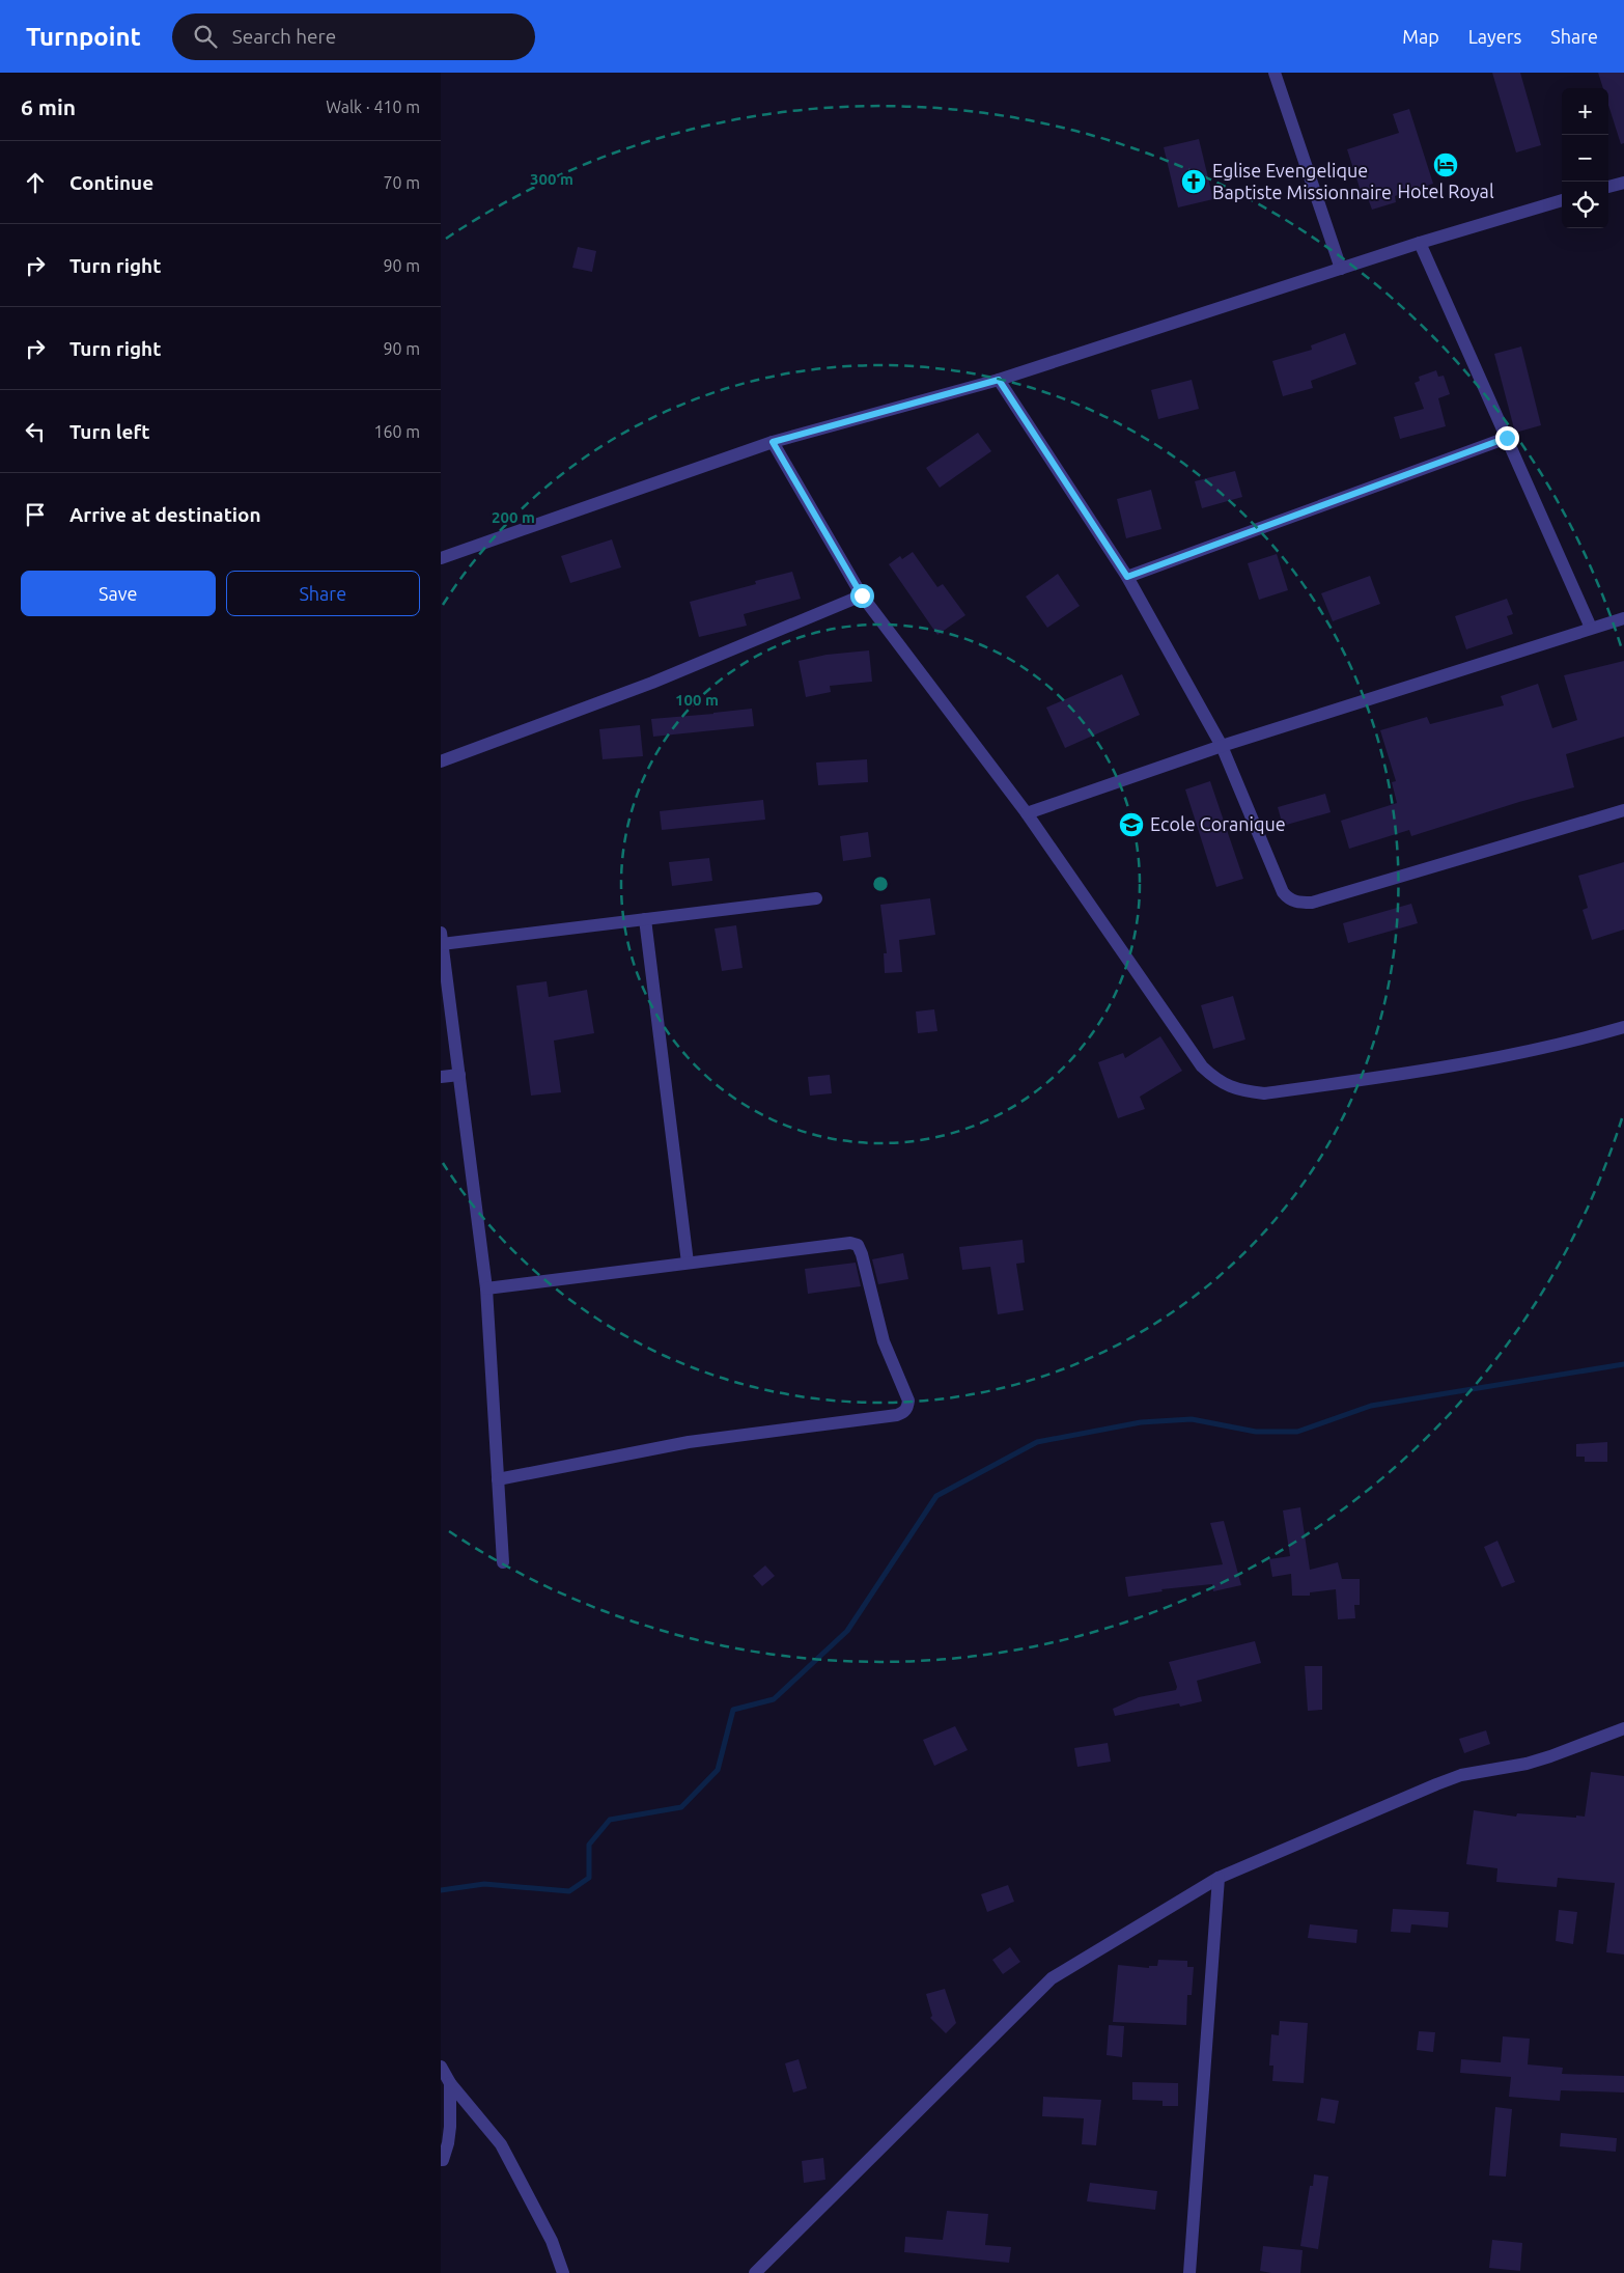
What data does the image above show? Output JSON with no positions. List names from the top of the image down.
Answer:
{
  "places": {
    "hotel": ["Hotel Royal"],
    "church": ["Eglise Evengelique Baptiste Missionnaire"],
    "school or university": ["Ecole Coranique"]
  },
  "page": {
    "header": "Turnpoint",
    "search": "Search here",
    "nav": ["Map", "Layers", "Share"],
    "heading": ["6 min", "Walk · 410 m"],
    "map_buttons": ["+", "−"],
    "list": [
      ["Continue", "70 m"],
      ["Turn right", "90 m"],
      ["Turn right", "90 m"],
      ["Turn left", "160 m"],
      "Arrive at destination"
    ],
    "buttons": ["Save", "Share"]
  },
  "rings": ["300 m", "200 m", "100 m"]
}
